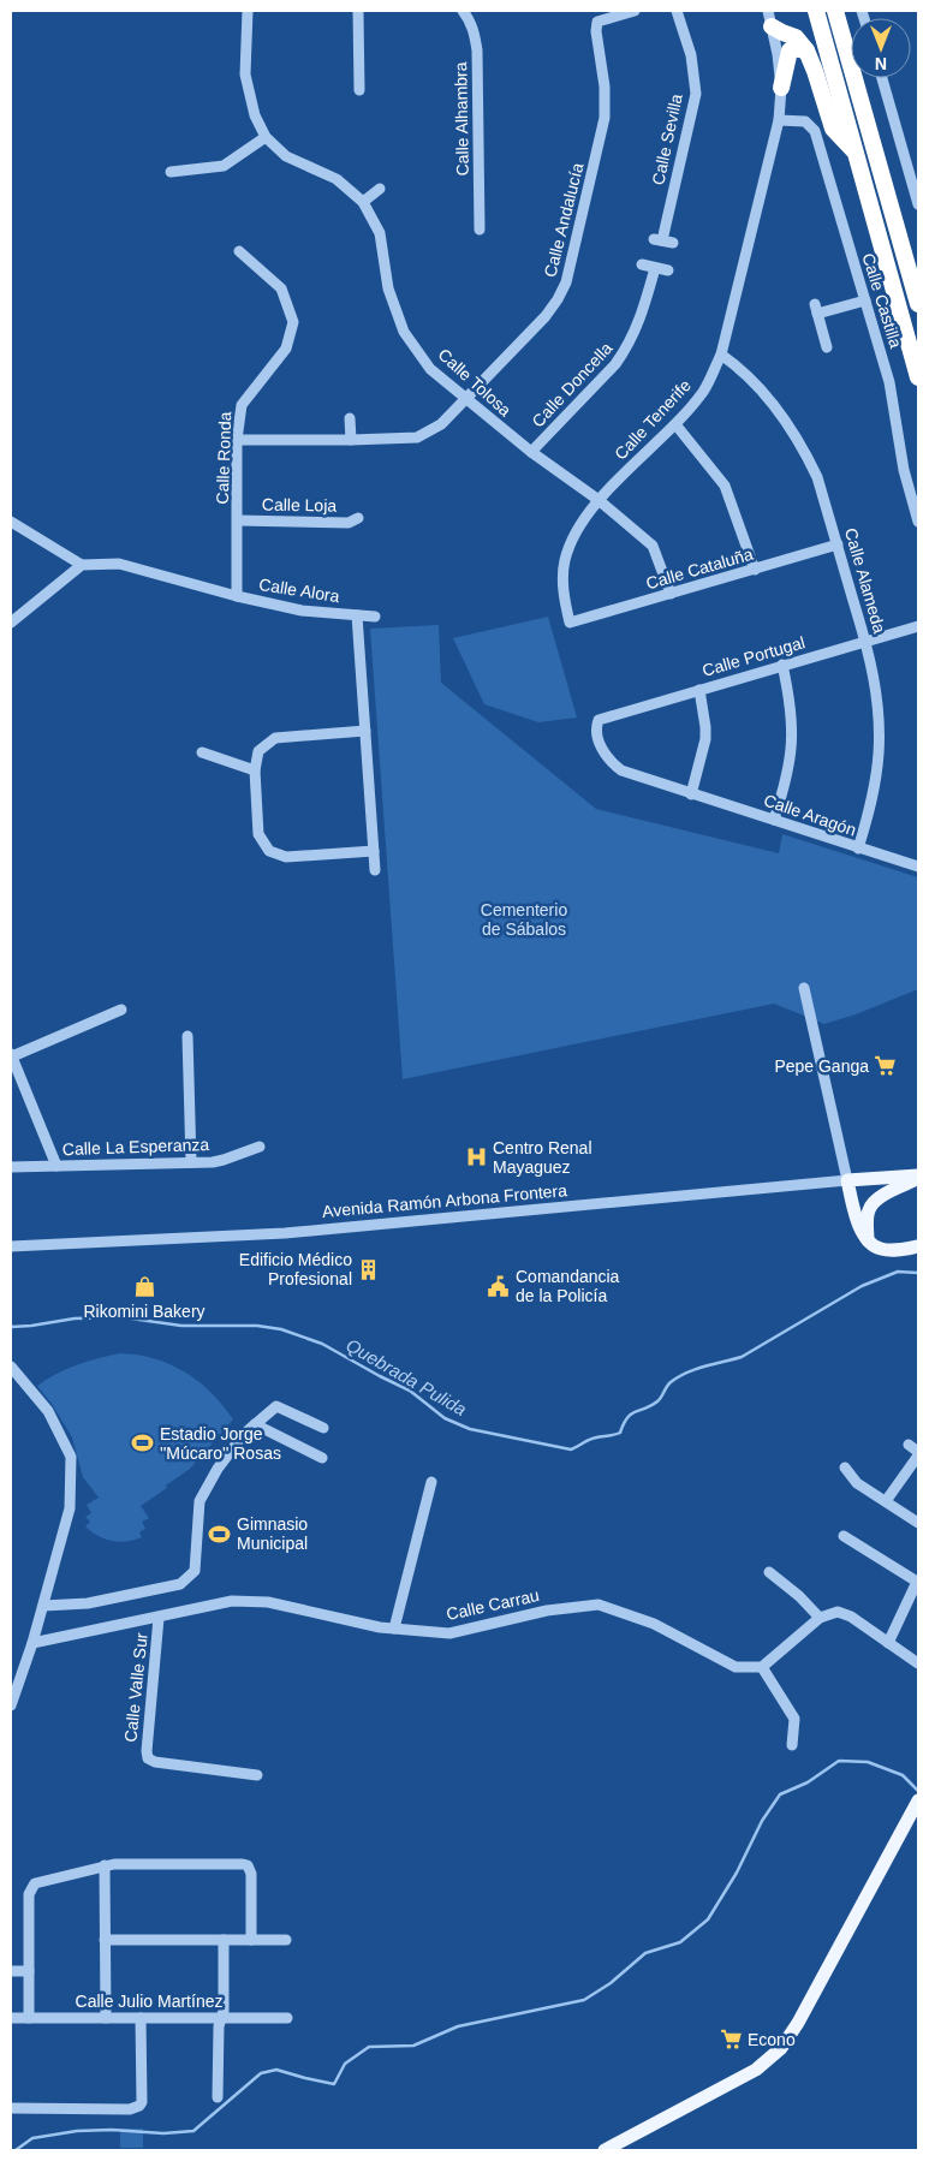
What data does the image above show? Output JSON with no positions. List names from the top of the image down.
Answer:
{
  "streets": {
    "main road": ["Avenida Ramón Arbona Frontera"],
    "street": [
      "Calle Alhambra",
      "Calle Sevilla",
      "Calle Andalucía",
      "Calle Castilla",
      "Calle Tolosa",
      "Calle Doncella",
      "Calle Tenerife",
      "Calle Ronda",
      "Calle Loja",
      "Calle Cataluña",
      "Calle Alameda",
      "Calle Alora",
      "Calle Portugal",
      "Calle Aragón",
      "Calle La Esperanza",
      "Calle Carrau",
      "Calle Valle Sur",
      "Calle Julio Martínez"
    ]
  },
  "crossings": [
    ["Calle Andalucía", "Calle Tolosa"],
    ["Calle Andalucía", "Calle Ronda"],
    ["Calle Castilla", "Calle Tenerife"],
    ["Calle Tolosa", "Calle Doncella"],
    ["Calle Tolosa", "Calle Tenerife"],
    ["Calle Tolosa", "Calle Cataluña"],
    ["Calle Tenerife", "Calle Cataluña"],
    ["Calle Tenerife", "Calle Alameda"],
    ["Calle Ronda", "Calle Loja"],
    ["Calle Ronda", "Calle Alora"],
    ["Calle Cataluña", "Calle Alameda"],
    ["Calle Alameda", "Calle Portugal"],
    ["Calle Alameda", "Calle Aragón"],
    ["Calle Portugal", "Calle Aragón"],
    ["Calle Carrau", "Calle Valle Sur"]
  ],
  "water": ["Quebrada Pulida"],
  "parks": ["Cementerio de Sábalos"],
  "places": {
    "supermarket": ["Pepe Ganga", "Econo"],
    "hospital": ["Centro Renal Mayaguez"],
    "building": ["Edificio Médico Profesional"],
    "public building": ["Comandancia de la Policía"],
    "shop": ["Rikomini Bakery"],
    "sports": ["Estadio Jorge ''Múcaro'' Rosas", "Gimnasio Municipal"]
  },
  "north": "bottom"
}
